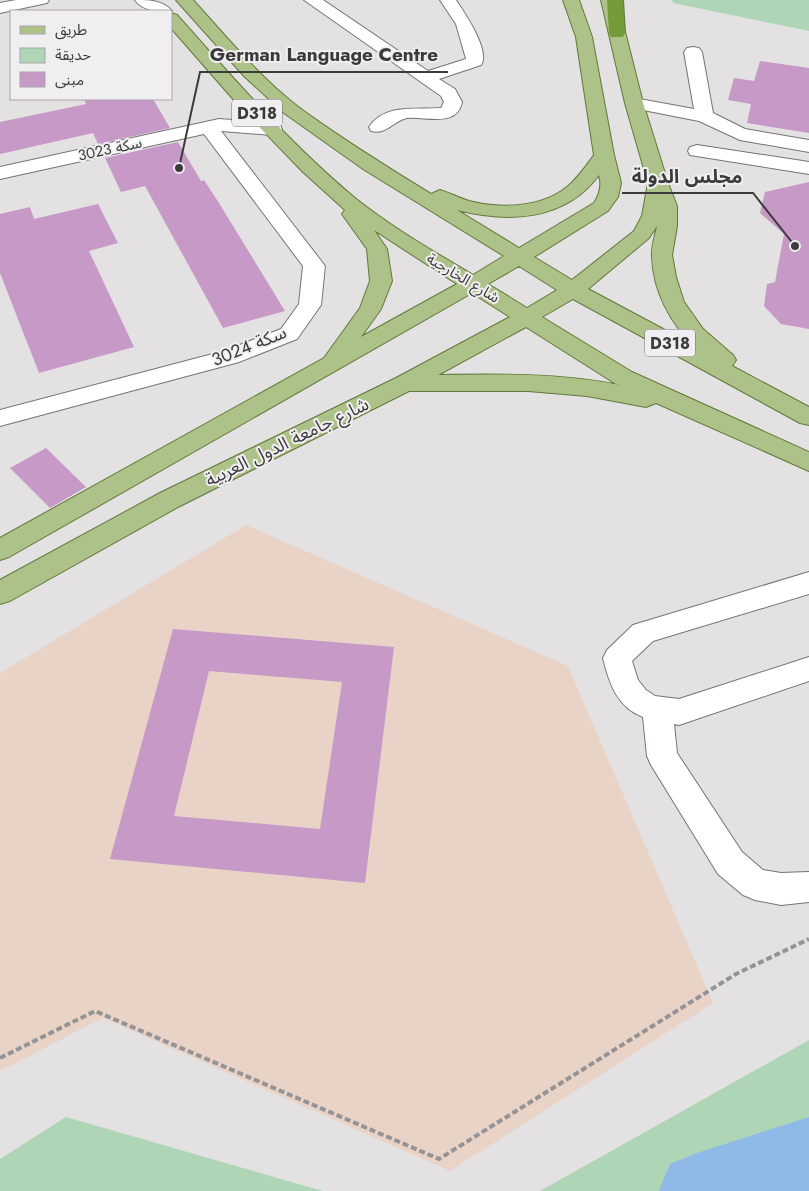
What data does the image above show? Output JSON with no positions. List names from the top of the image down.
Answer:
{
  "streets": {
    "main road": ["D318", "شارع الخارجية", "شارع جامعة الدول العربية"],
    "street": ["سكة 3023", "سكة 3024"]
  },
  "crossings": [
    ["D318", "شارع جامعة الدول العربية"],
    ["سكة 3023", "شارع الخارجية"],
    ["سكة 3023", "سكة 3024"],
    ["شارع الخارجية", "شارع جامعة الدول العربية"]
  ],
  "places": ["German Language Centre", "مجلس الدولة"],
  "legend": ["طريق", "حديقة", "مبنى"]
}
